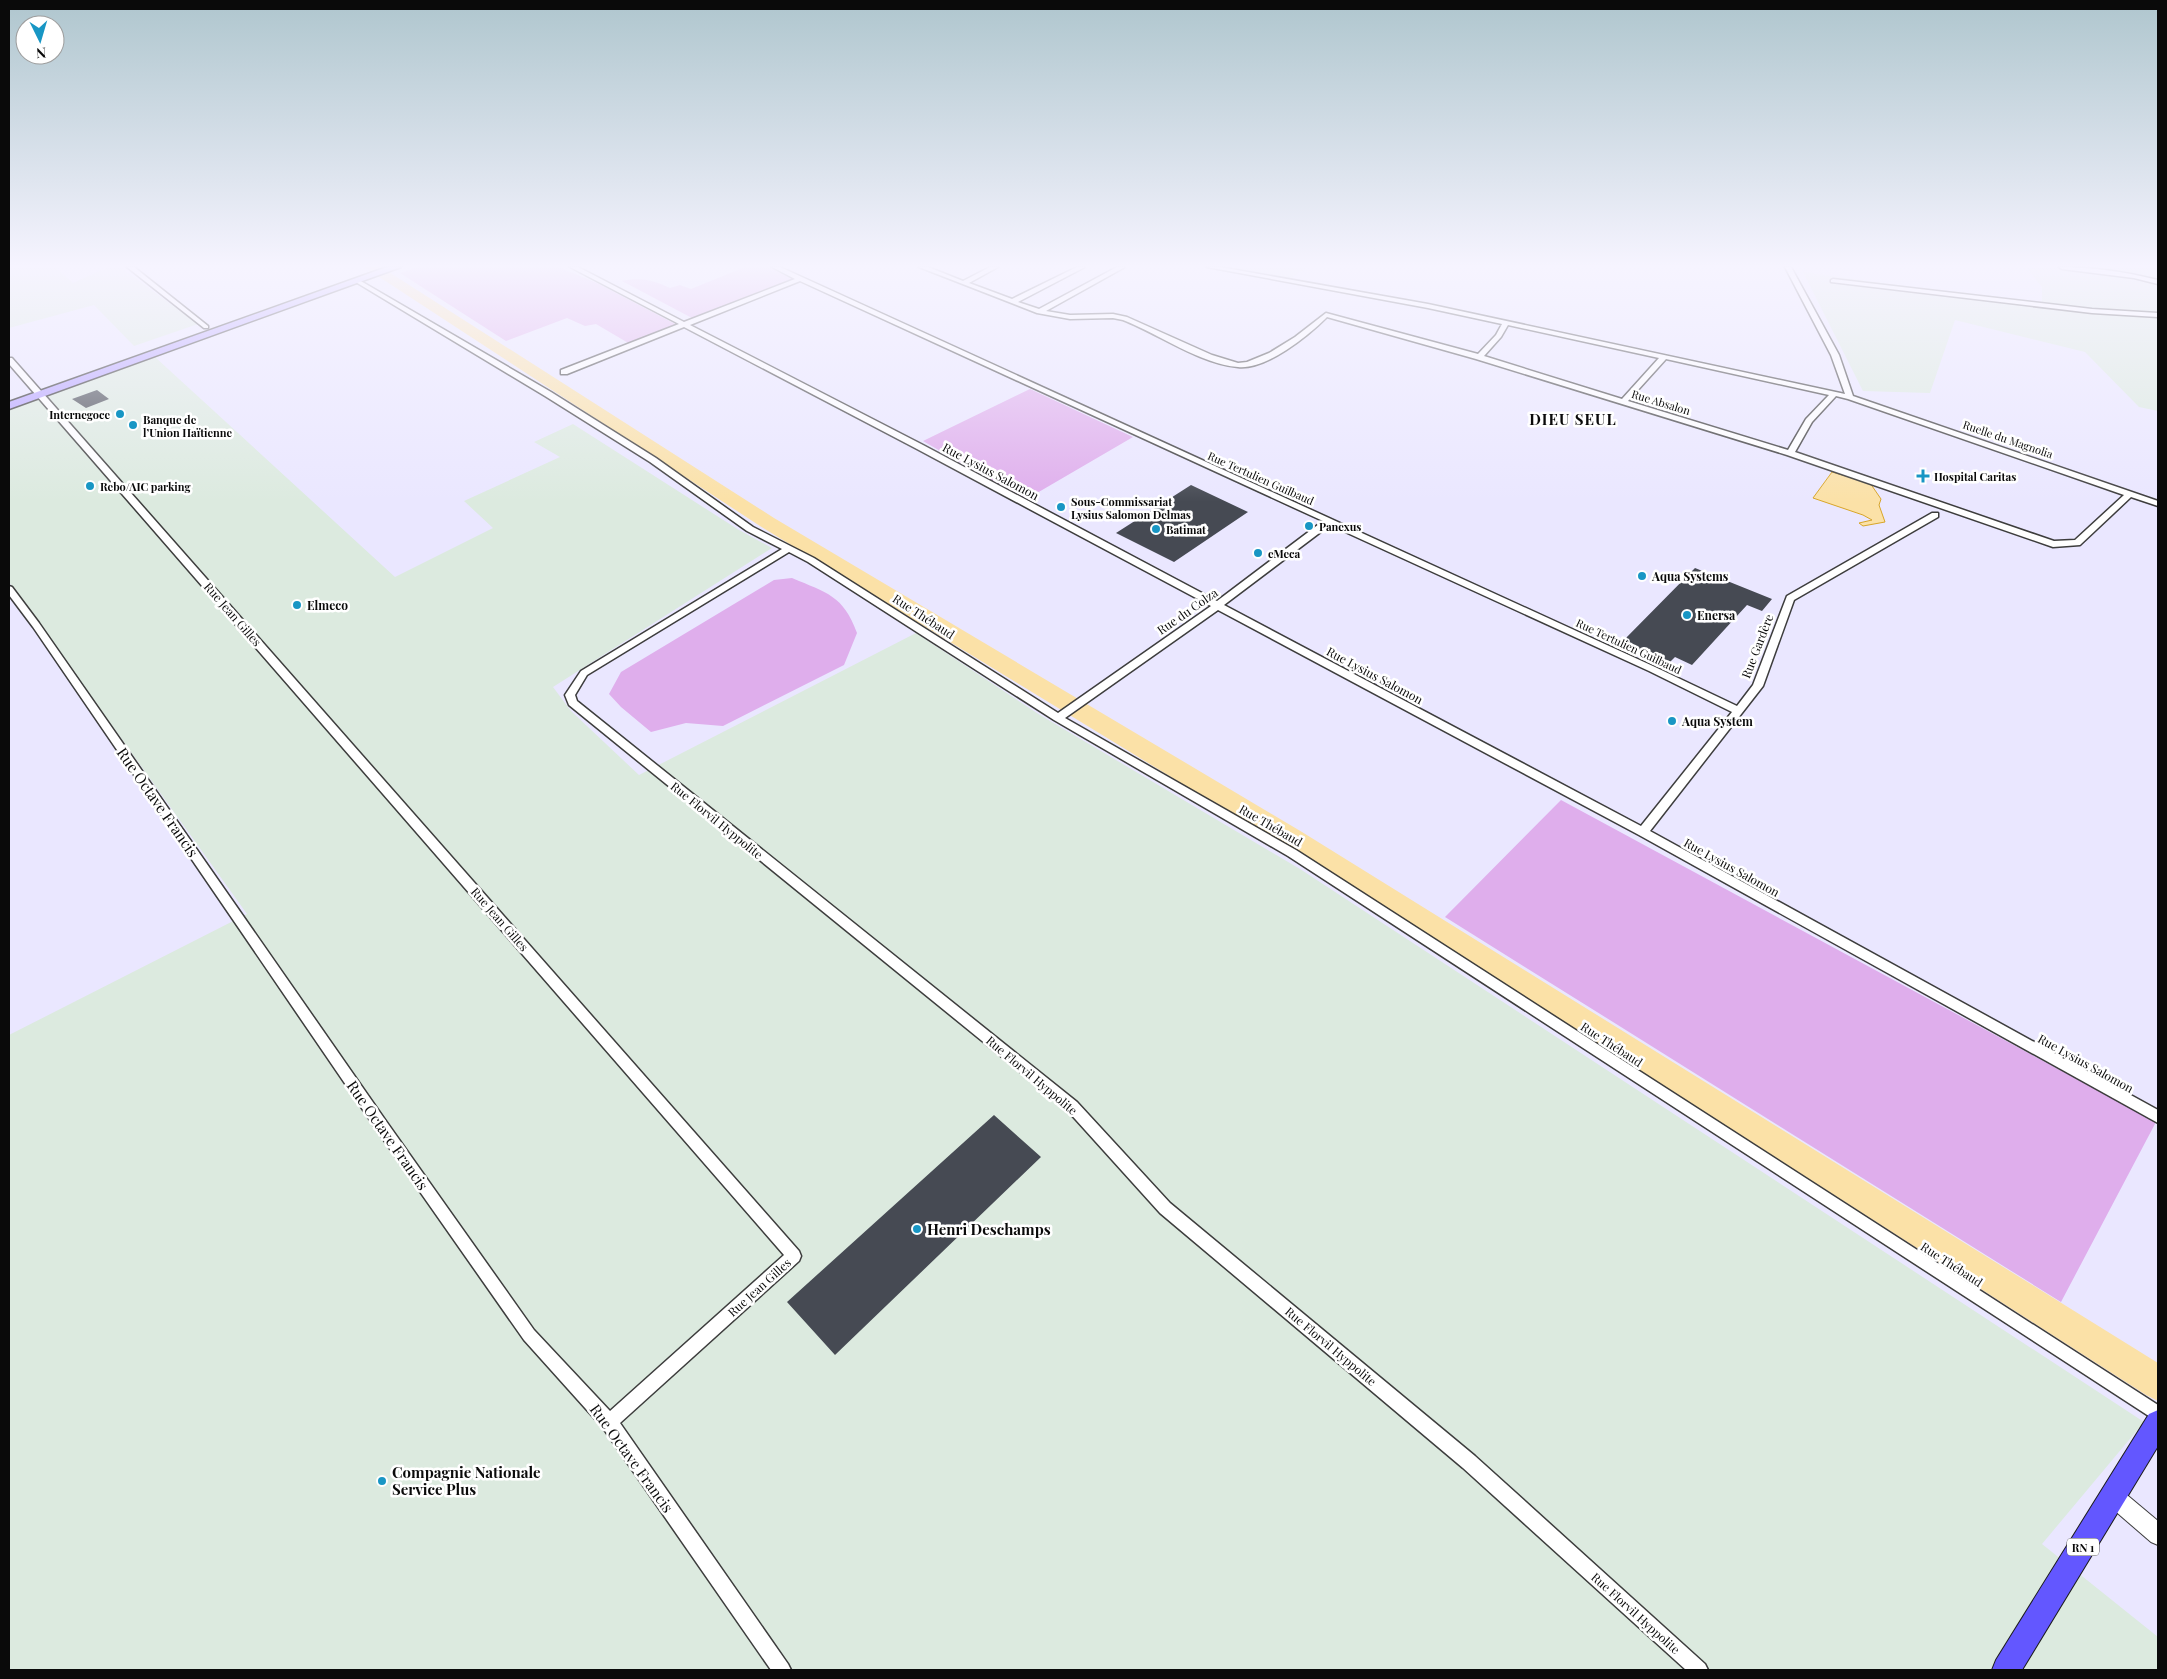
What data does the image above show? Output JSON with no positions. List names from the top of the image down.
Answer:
{
  "streets": {
    "main road": ["RN 1"],
    "street": [
      "Rue Absalon",
      "Ruelle du Magnolia",
      "Rue Lysius Salomon",
      "Rue Tertulien Guilbaud",
      "Rue du Colza",
      "Rue Jean Gilles",
      "Rue Thébaud",
      "Rue Gardère",
      "Rue Octave Francis",
      "Rue Florvil Hyppolite"
    ]
  },
  "crossings": [
    ["Rue Absalon", "Ruelle du Magnolia"],
    ["Rue Lysius Salomon", "Rue du Colza"],
    ["Rue Lysius Salomon", "Rue Gardère"],
    ["Rue Tertulien Guilbaud", "Rue du Colza"],
    ["Rue Tertulien Guilbaud", "Rue Gardère"],
    ["Rue du Colza", "Rue Thébaud"],
    ["Rue Jean Gilles", "Rue Octave Francis"],
    ["Rue Thébaud", "Rue Florvil Hyppolite"]
  ],
  "districts": ["DIEU SEUL"],
  "places": {
    "other": [
      "Internegoce",
      "Banque de l’Union Haïtienne",
      "Rebo/AIC parking",
      "Sous-Commissariat Lysius Salomon Delmas",
      "Panexus",
      "Batimat",
      "eMeca",
      "Aqua Systems",
      "Elmeco",
      "Enersa",
      "Aqua System",
      "Henri Deschamps",
      "Compagnie Nationale Service Plus"
    ],
    "health": ["Hospital Caritas"]
  },
  "north": "bottom"
}
